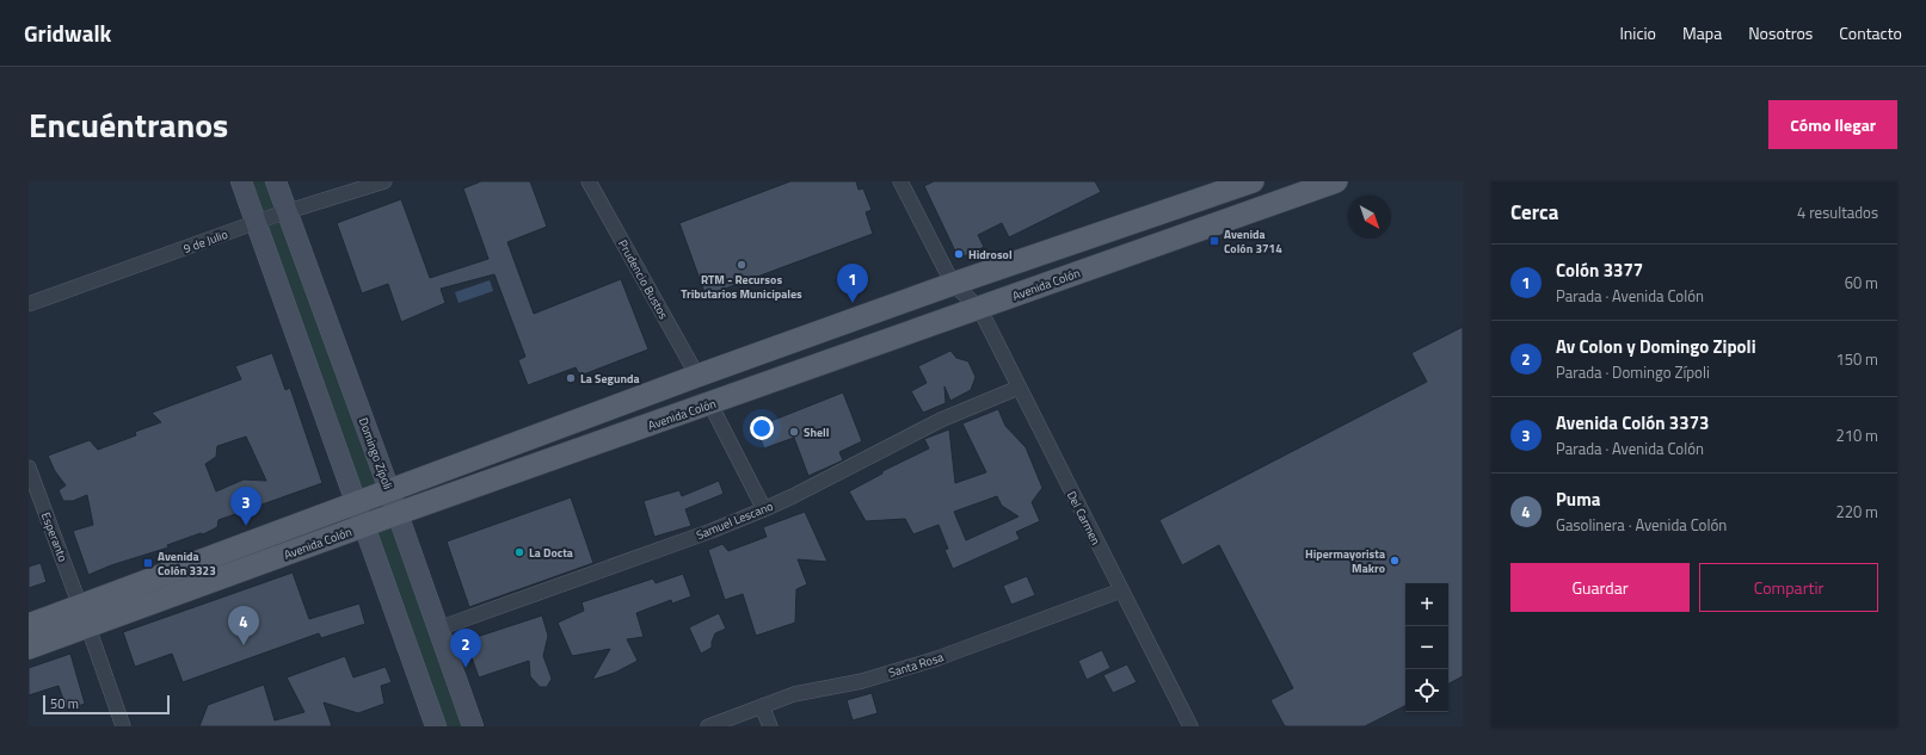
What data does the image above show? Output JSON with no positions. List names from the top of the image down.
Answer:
{
  "streets": {
    "main road": ["Avenida Colón", "Domingo Zípoli"],
    "street": [
      "9 de Julio",
      "Prudencio Bustos",
      "Del Carmen",
      "Samuel Lescano",
      "Esperanto",
      "Santa Rosa"
    ]
  },
  "crossings": [
    ["9 de Julio", "Domingo Zípoli"],
    ["Prudencio Bustos", "Avenida Colón"],
    ["Avenida Colón", "Domingo Zípoli"],
    ["Avenida Colón", "Del Carmen"],
    ["Avenida Colón", "Esperanto"],
    ["Domingo Zípoli", "Samuel Lescano"],
    ["Del Carmen", "Samuel Lescano"],
    ["Del Carmen", "Santa Rosa"]
  ],
  "places": {
    "transit": ["Avenida Colón 3714", "Avenida Colón 3323"],
    "other": [
      "Hidrosol",
      "RTM - Recursos Tributarios Municipales",
      "La Segunda",
      "Shell",
      "La Docta",
      "Hipermayorista Makro"
    ]
  },
  "scale_bar": "50 m",
  "north": "bottom right",
  "page": {
    "header": "Gridwalk",
    "nav": [
      "Inicio",
      "Mapa",
      "Nosotros",
      "Contacto"
    ],
    "title": "Encuéntranos",
    "buttons": [
      "Cómo llegar",
      ["Guardar", "Compartir"]
    ],
    "heading": ["Cerca", "4 resultados"],
    "list": [
      {
        "mark": "1",
        "name": "Colón 3377",
        "note": "Parada · Avenida Colón",
        "value": "60 m"
      },
      {
        "mark": "2",
        "name": "Av Colon y Domingo Zipoli",
        "note": "Parada · Domingo Zípoli",
        "value": "150 m"
      },
      {
        "mark": "3",
        "name": "Avenida Colón 3373",
        "note": "Parada · Avenida Colón",
        "value": "210 m"
      },
      {
        "mark": "4",
        "name": "Puma",
        "note": "Gasolinera · Avenida Colón",
        "value": "220 m"
      }
    ],
    "pins": [
      "1",
      "3",
      "4",
      "2"
    ],
    "map_buttons": ["+", "−"],
    "scale": "50 m"
  }
}
